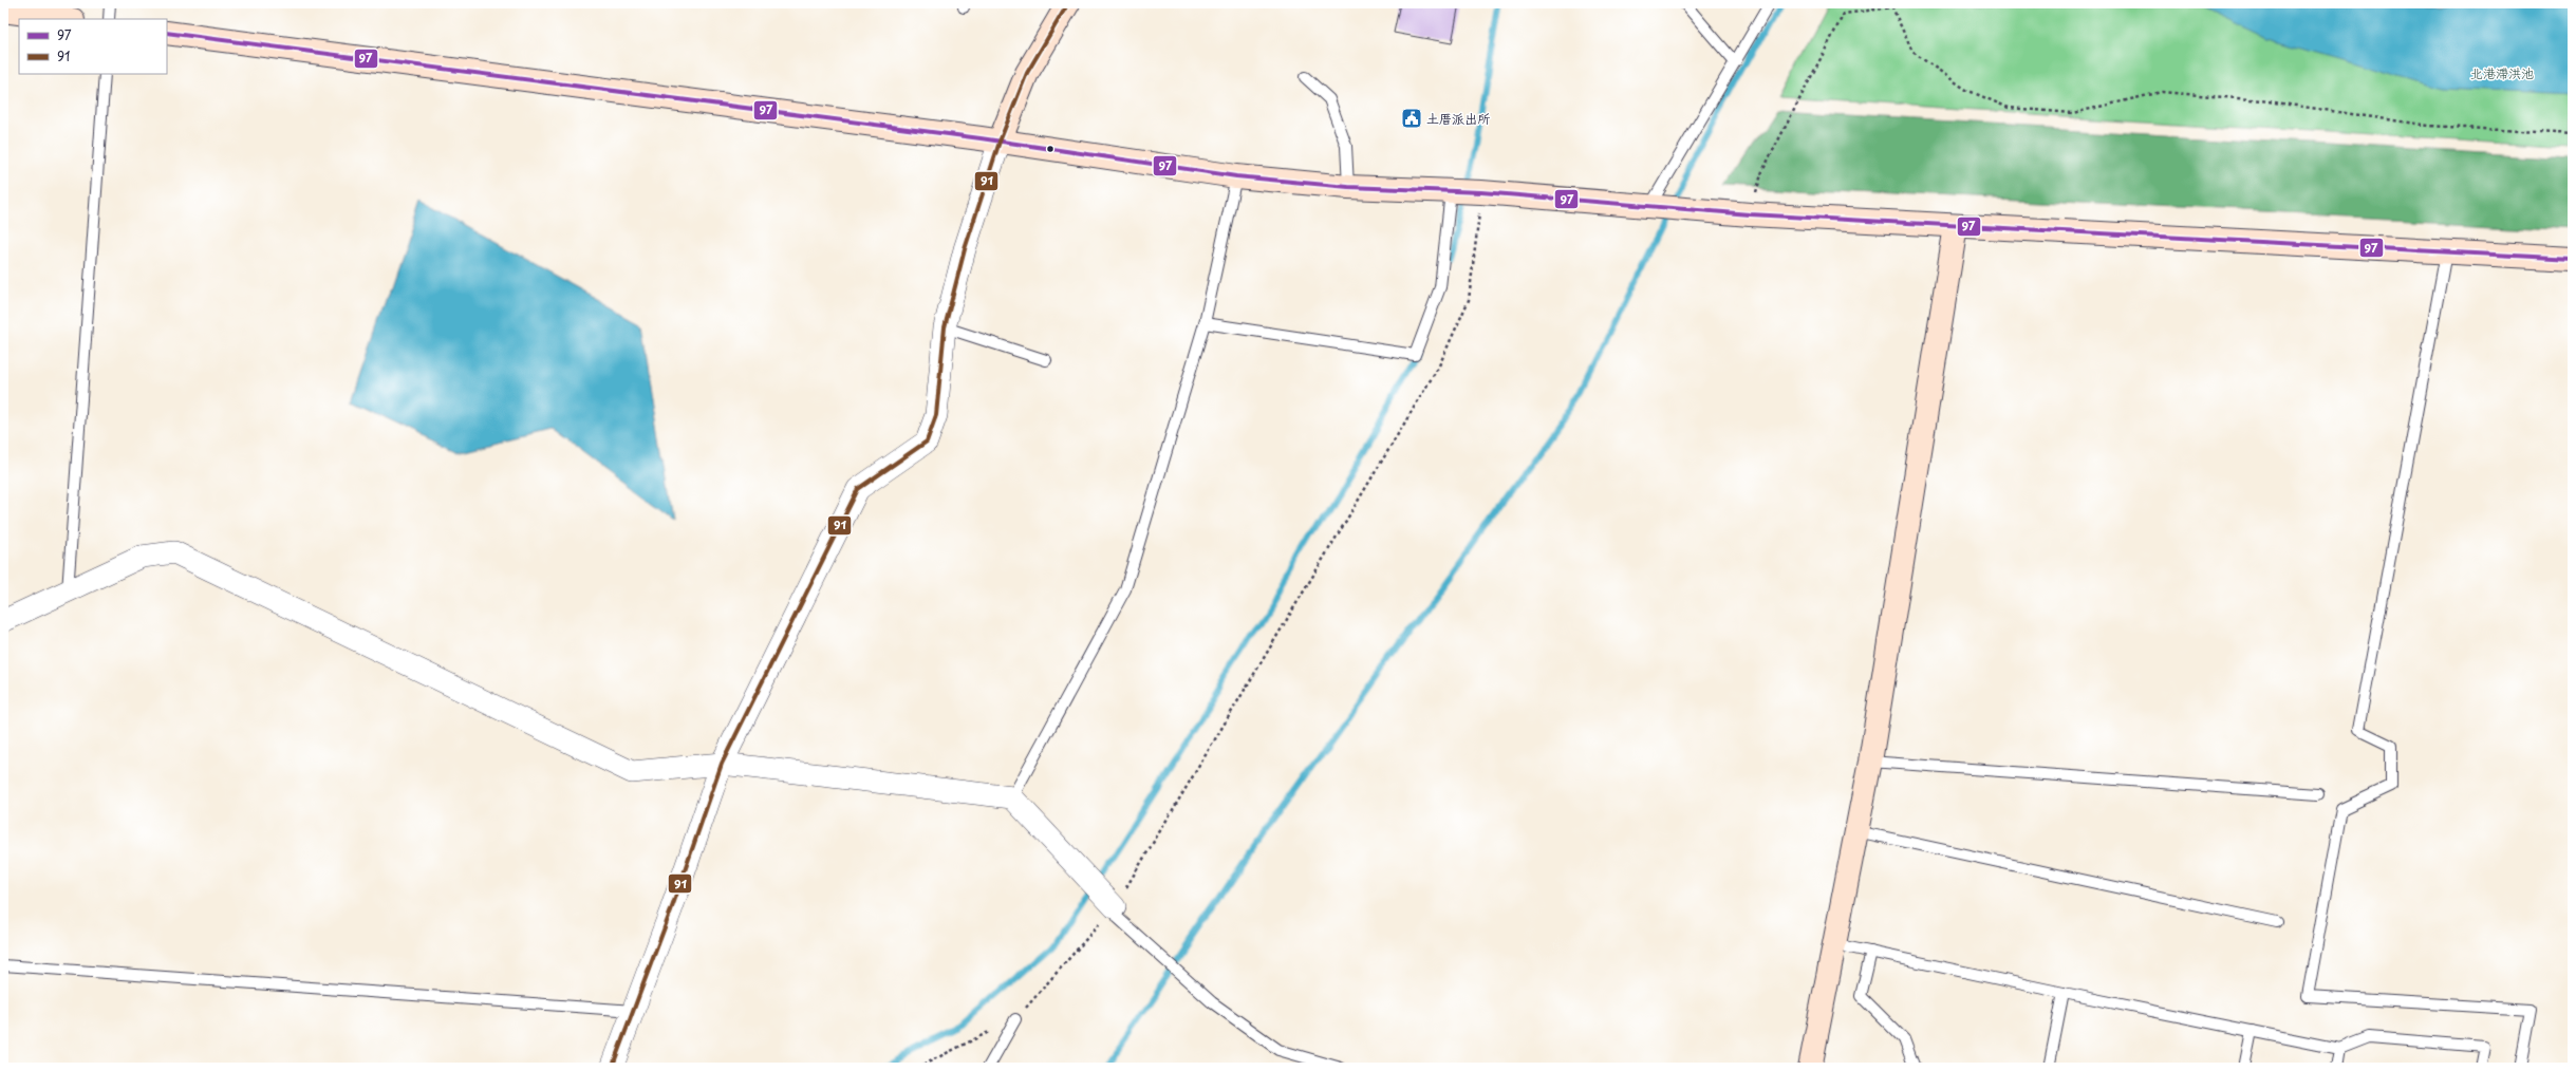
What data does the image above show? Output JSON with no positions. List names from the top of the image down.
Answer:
{
  "parks": ["北港滯洪池"],
  "places": {
    "public building": ["土厝派出所"]
  },
  "lines": ["transit line 91", "transit line 97"],
  "legend": ["97", "91"]
}
